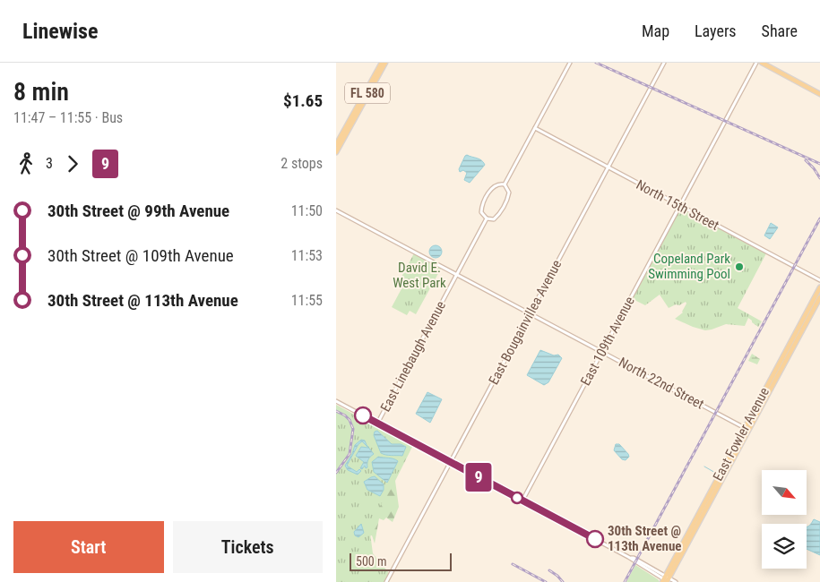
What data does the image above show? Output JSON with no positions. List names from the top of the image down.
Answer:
{
  "streets": {
    "main road": ["FL 580", "East Fowler Avenue"],
    "street": [
      "North 15th Street",
      "East Bougainvillea Avenue",
      "East 109th Avenue",
      "East Linebaugh Avenue",
      "North 22nd Street"
    ]
  },
  "crossings": [
    ["North 15th Street", "East Bougainvillea Avenue"],
    ["North 15th Street", "East 109th Avenue"],
    ["East Bougainvillea Avenue", "North 22nd Street"],
    ["East 109th Avenue", "North 22nd Street"],
    ["East Linebaugh Avenue", "North 22nd Street"],
    ["North 22nd Street", "East Fowler Avenue"]
  ],
  "parks": ["David E. West Park"],
  "places": ["Copeland Park Swimming Pool", "30th Street @ 113th Avenue"],
  "lines": ["bus line 9"],
  "scale_bar": "500 m",
  "north": "bottom right",
  "page": {
    "header": "Linewise",
    "nav": ["Map", "Layers", "Share"],
    "heading": ["8 min", "11:47 – 11:55 · Bus", "$1.65"],
    "on_map": "9",
    "legs": ["3", "9", "2 stops"],
    "list": [
      {
        "name": "30th Street @ 99th Avenue",
        "value": "11:50"
      },
      {
        "name": "30th Street @ 109th Avenue",
        "value": "11:53"
      },
      {
        "name": "30th Street @ 113th Avenue",
        "value": "11:55"
      }
    ],
    "buttons": ["Start", "Tickets"],
    "scale": "500 m"
  }
}
